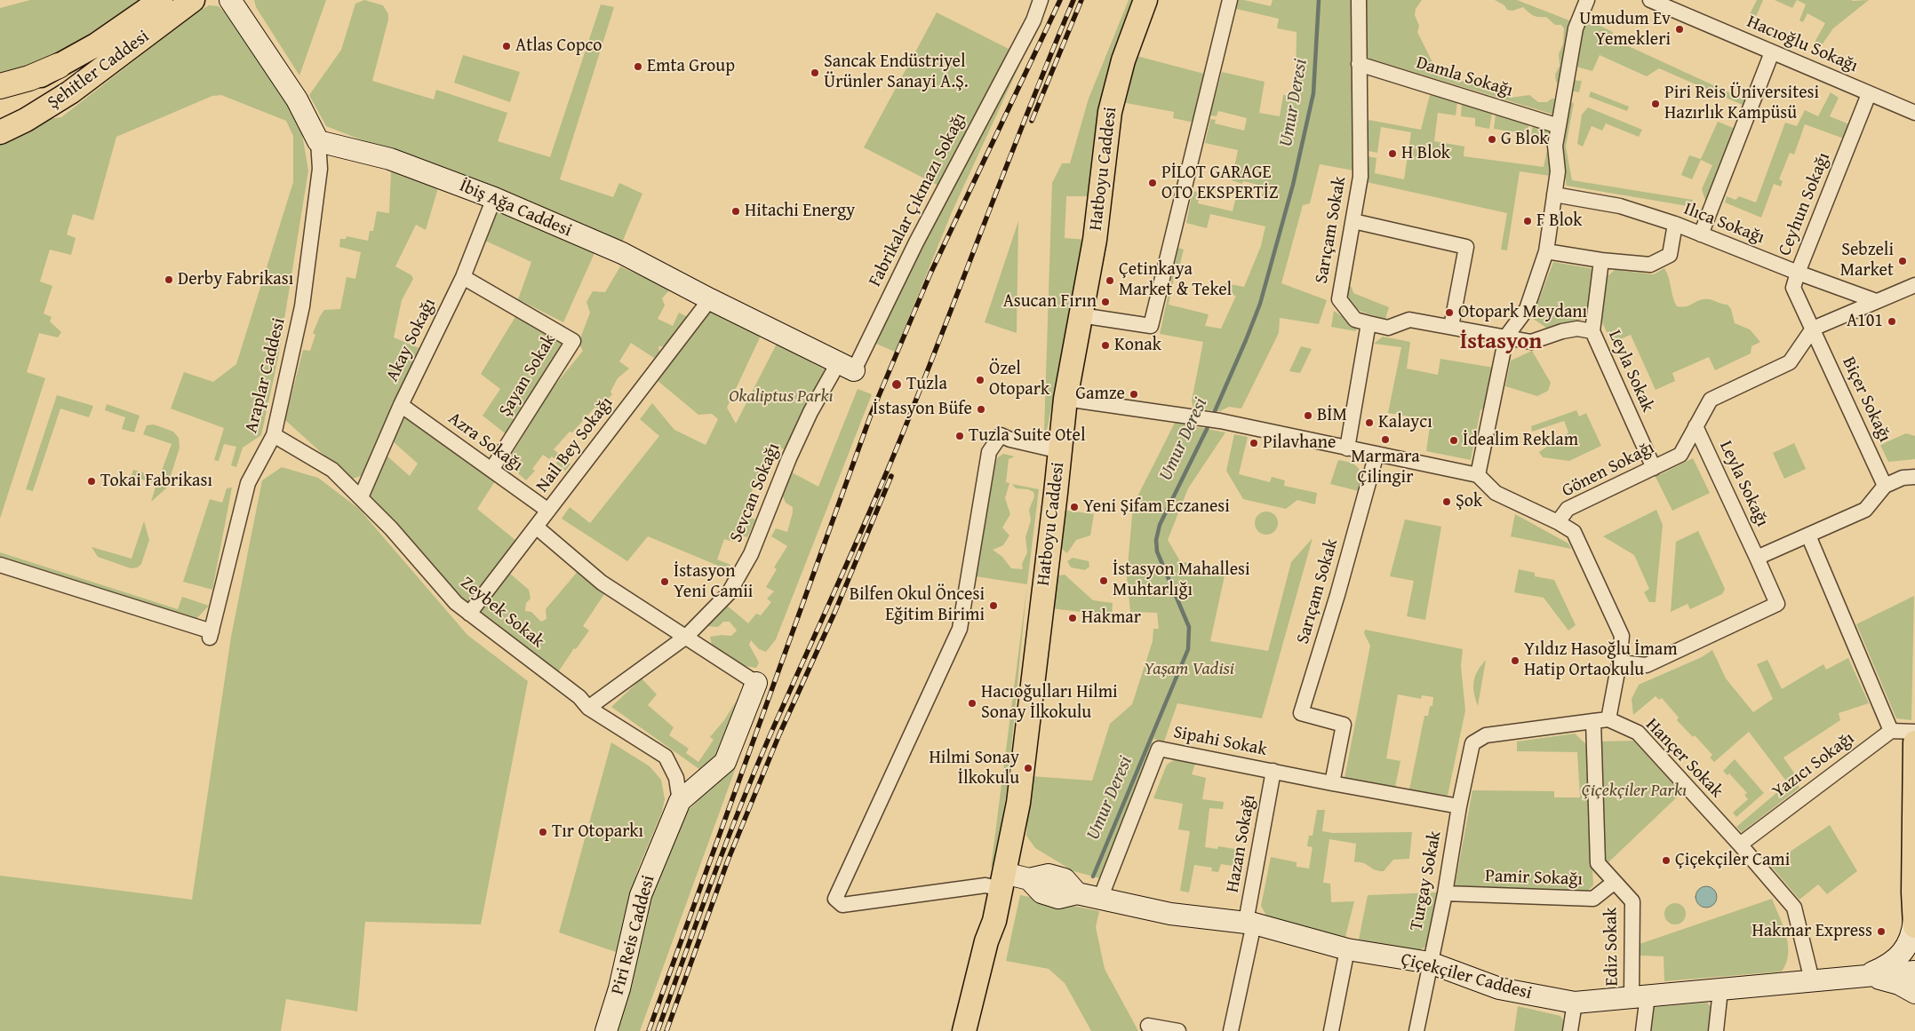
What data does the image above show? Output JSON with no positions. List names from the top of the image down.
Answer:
{
  "streets": {
    "main road": ["Şehitler Caddesi", "Hatboyu Caddesi"],
    "street": [
      "Hacıoğlu Sokağı",
      "Damla Sokağı",
      "Fabrikalar Çıkmazı Sokağı",
      "Ceyhun Sokağı",
      "İbiş Ağa Caddesi",
      "Ilıca Sokağı",
      "Sarıçam Sokak",
      "Akay Sokağı",
      "Leyla Sokak",
      "Araplar Caddesi",
      "Şayan Sokak",
      "Biçer Sokağı",
      "Azra Sokağı",
      "Nail Bey Sokağı",
      "Gönen Sokağı",
      "Leyla Sokağı",
      "Sevcan Sokağı",
      "Zeybek Sokak",
      "Sipahi Sokak",
      "Hançer Sokak",
      "Yazıcı Sokağı",
      "Hazan Sokağı",
      "Pamir Sokağı",
      "Turgay Sokak",
      "Piri Reis Caddesi",
      "Ediz Sokak",
      "Çiçekçiler Caddesi"
    ]
  },
  "crossings": [
    ["Hacıoğlu Sokağı", "Ceyhun Sokağı"],
    ["Damla Sokağı", "Sarıçam Sokak"],
    ["Hatboyu Caddesi", "Çiçekçiler Caddesi"],
    ["Fabrikalar Çıkmazı Sokağı", "İbiş Ağa Caddesi"],
    ["Fabrikalar Çıkmazı Sokağı", "Sevcan Sokağı"],
    ["Ceyhun Sokağı", "Ilıca Sokağı"],
    ["Ceyhun Sokağı", "Biçer Sokağı"],
    ["Ceyhun Sokağı", "Gönen Sokağı"],
    ["İbiş Ağa Caddesi", "Akay Sokağı"],
    ["İbiş Ağa Caddesi", "Araplar Caddesi"],
    ["İbiş Ağa Caddesi", "Nail Bey Sokağı"],
    ["İbiş Ağa Caddesi", "Sevcan Sokağı"],
    ["Sarıçam Sokak", "Leyla Sokak"],
    ["Sarıçam Sokak", "Sipahi Sokak"],
    ["Akay Sokağı", "Şayan Sokak"],
    ["Akay Sokağı", "Azra Sokağı"],
    ["Akay Sokağı", "Zeybek Sokak"],
    ["Leyla Sokak", "Gönen Sokağı"],
    ["Araplar Caddesi", "Zeybek Sokak"],
    ["Şayan Sokak", "Azra Sokağı"],
    ["Biçer Sokağı", "Gönen Sokağı"],
    ["Azra Sokağı", "Nail Bey Sokağı"],
    ["Nail Bey Sokağı", "Zeybek Sokak"],
    ["Gönen Sokağı", "Leyla Sokağı"],
    ["Sevcan Sokağı", "Zeybek Sokak"],
    ["Zeybek Sokak", "Piri Reis Caddesi"],
    ["Sipahi Sokak", "Hazan Sokağı"],
    ["Sipahi Sokak", "Turgay Sokak"],
    ["Sipahi Sokak", "Çiçekçiler Caddesi"],
    ["Hançer Sokak", "Yazıcı Sokağı"],
    ["Hançer Sokak", "Çiçekçiler Caddesi"],
    ["Hazan Sokağı", "Çiçekçiler Caddesi"],
    ["Pamir Sokağı", "Turgay Sokak"],
    ["Pamir Sokağı", "Ediz Sokak"],
    ["Turgay Sokak", "Çiçekçiler Caddesi"],
    ["Ediz Sokak", "Çiçekçiler Caddesi"]
  ],
  "districts": ["İstasyon"],
  "water": ["Umur Deresi"],
  "parks": ["Okaliptus Parkı", "Yaşam Vadisi", "Çiçekçiler Parkı"],
  "places": [
    "Umudum Ev Yemekleri",
    "Atlas Copco",
    "Emta Group",
    "Sancak Endüstriyel Ürünler Sanayi A.Ş.",
    "Piri Reis Üniversitesi Hazırlık Kampüsü",
    "G Blok",
    "H Blok",
    "PİLOT GARAGE OTO EKSPERTİZ",
    "Hitachi Energy",
    "F Blok",
    "Sebzeli Market",
    "Derby Fabrikası",
    "Çetinkaya Market & Tekel",
    "Asucan Fırın",
    "Otopark Meydanı",
    "A101",
    "Konak",
    "Özel Otopark",
    "Tuzla",
    "Gamze",
    "İstasyon Büfe",
    "BİM",
    "Kalaycı",
    "Tuzla Suite Otel",
    "Marmara Çilingir",
    "İdealim Reklam",
    "Pilavhane",
    "Tokai Fabrikası",
    "Şok",
    "Yeni Şifam Eczanesi",
    "İstasyon Mahallesi Muhtarlığı",
    "İstasyon Yeni Camii",
    "Bilfen Okul Öncesi Eğitim Birimi",
    "Hakmar",
    "Yıldız Hasoğlu İmam Hatip Ortaokulu",
    "Hacıoğulları Hilmi Sonay İlkokulu",
    "Hilmi Sonay İlkokulu",
    "Tır Otoparkı",
    "Çiçekçiler Cami",
    "Hakmar Express"
  ]
}
